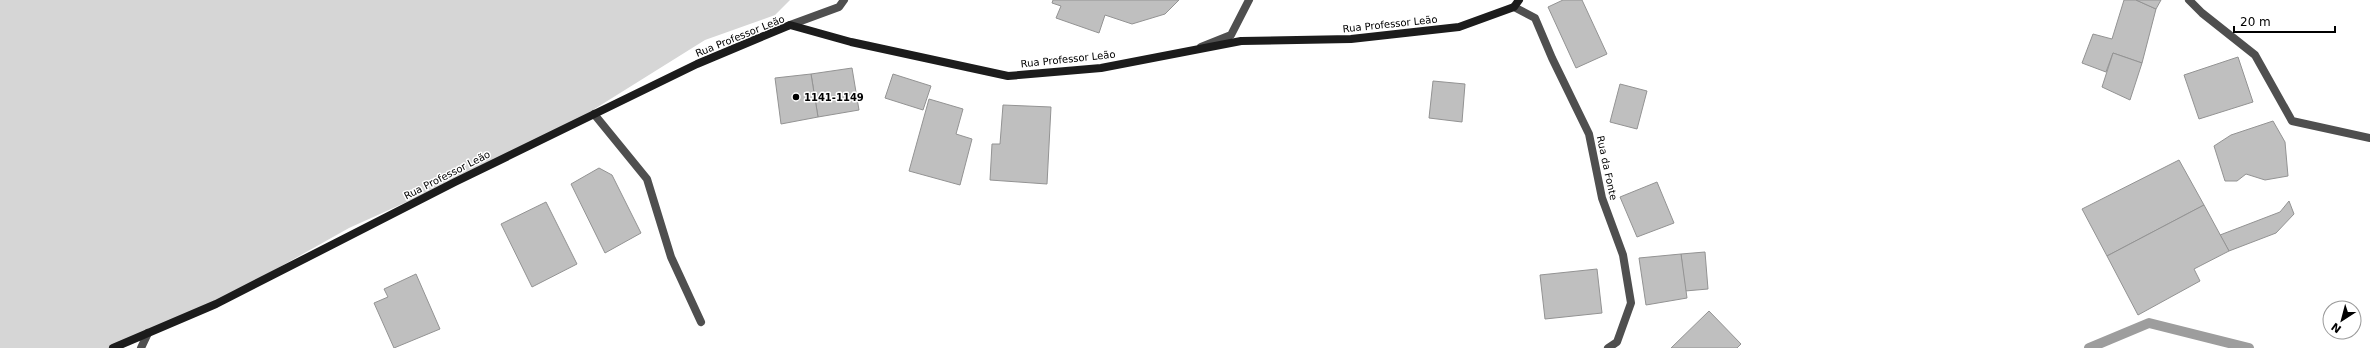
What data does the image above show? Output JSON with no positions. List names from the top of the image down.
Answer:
{
  "streets": {
    "street": ["Rua Professor Leão", "Rua da Fonte"]
  },
  "crossings": [
    ["Rua Professor Leão", "Rua da Fonte"]
  ],
  "places": ["1141-1149"],
  "scale_bar": "20 m",
  "north": "bottom left"
}
